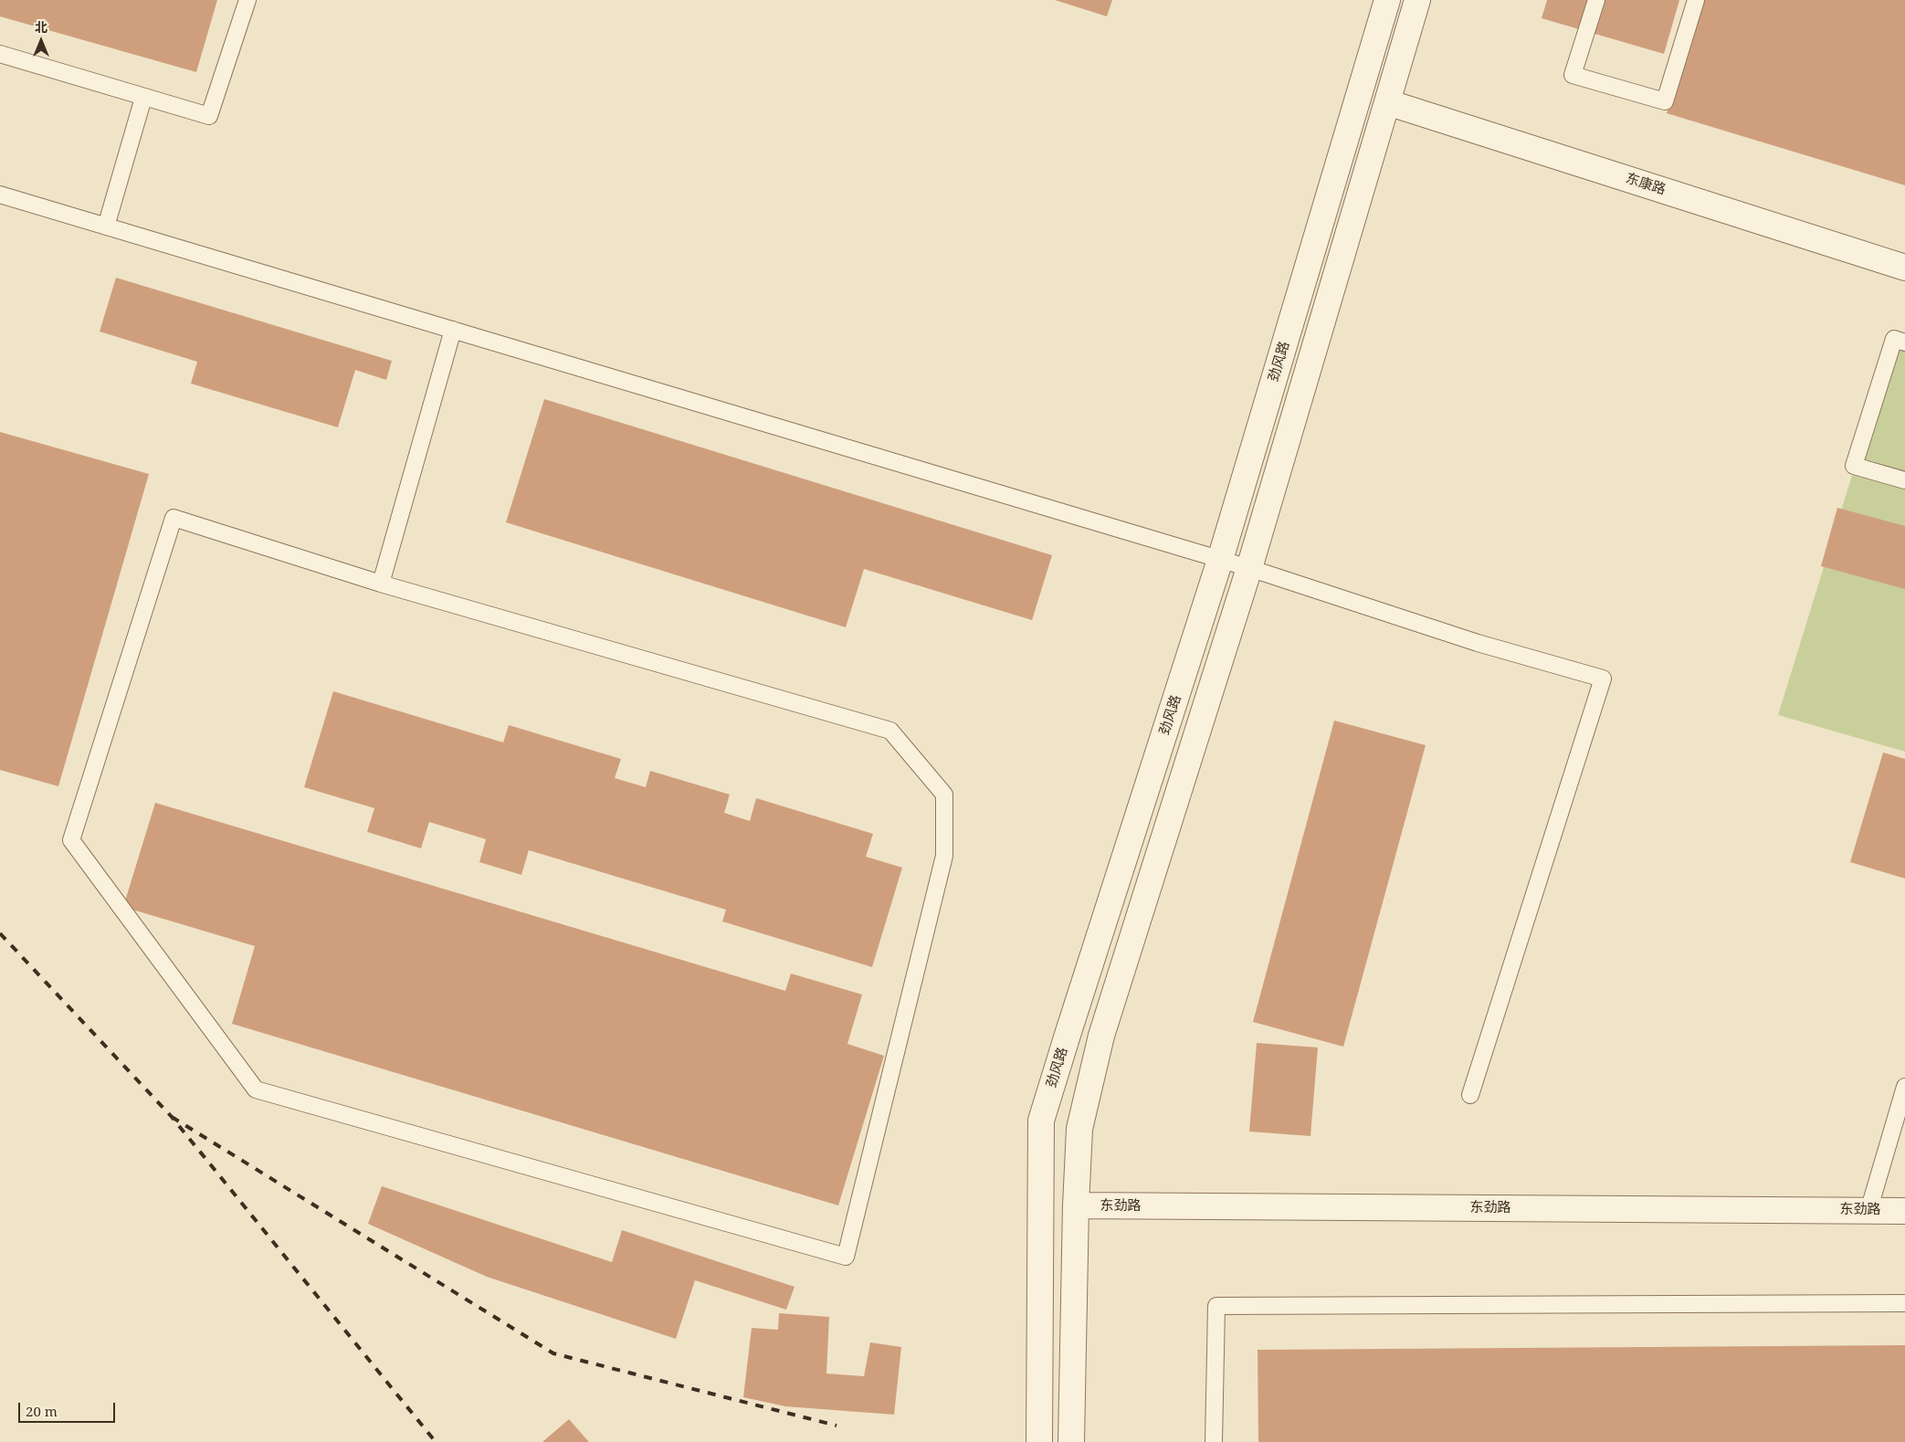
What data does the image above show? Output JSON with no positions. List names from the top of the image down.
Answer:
{
  "streets": {
    "street": ["东康路", "劲风路", "东劲路"]
  },
  "scale_bar": "20 m",
  "north": "top"
}
